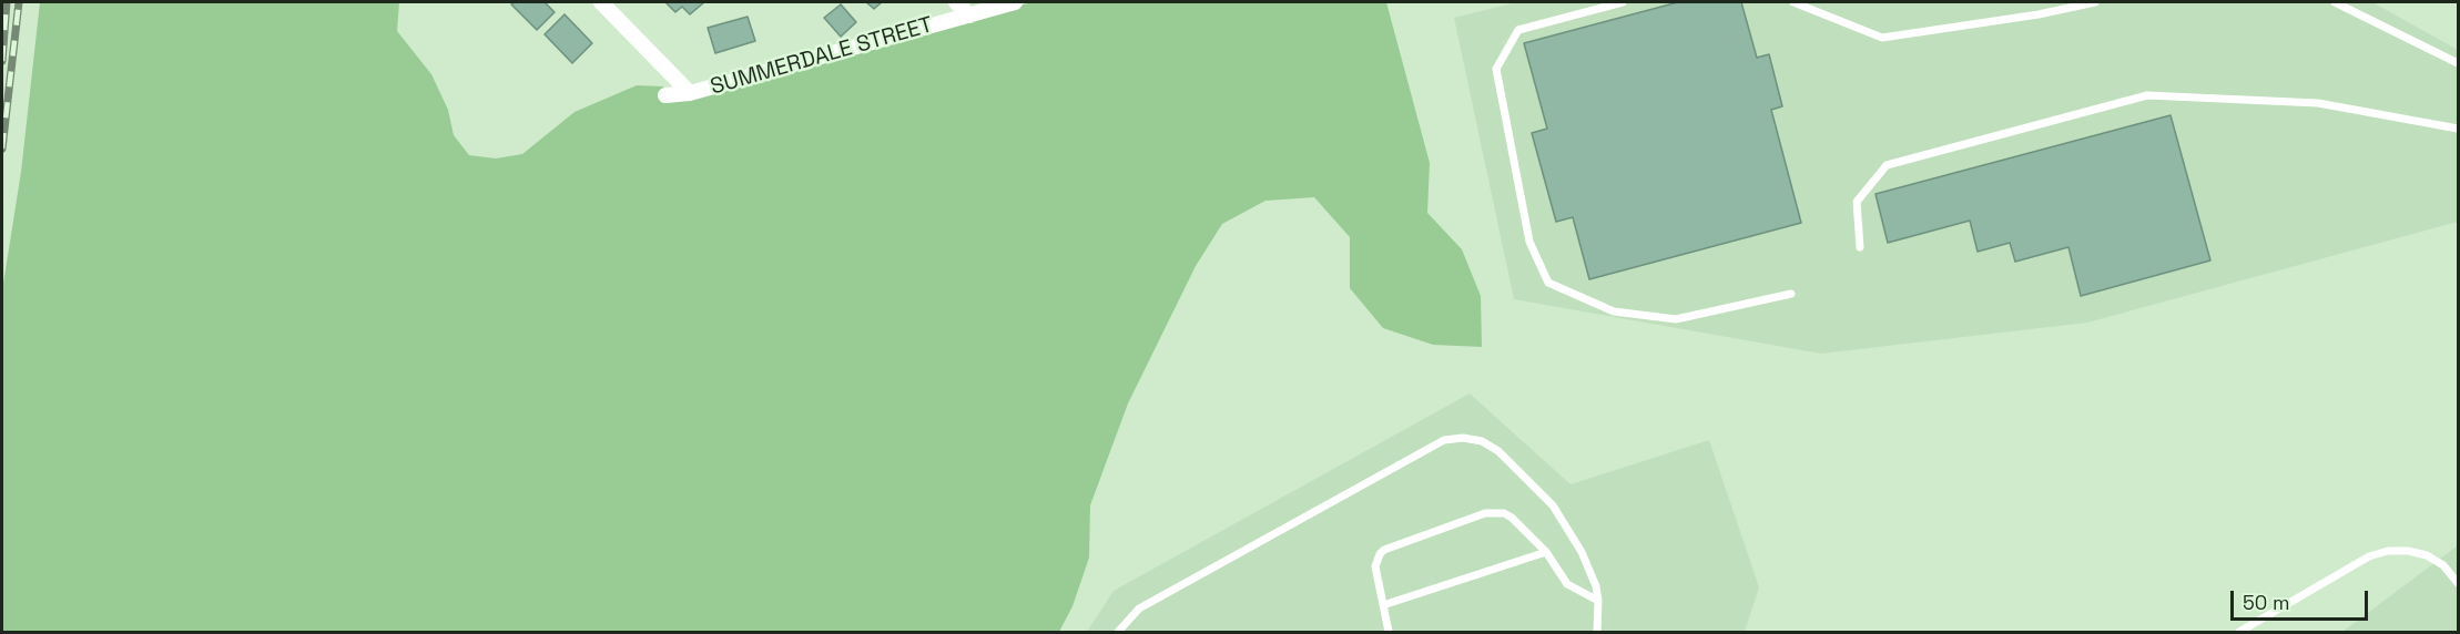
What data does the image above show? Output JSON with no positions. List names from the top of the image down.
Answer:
{
  "streets": {
    "street": ["SUMMERDALE STREET"]
  },
  "scale_bar": "50 m"
}
